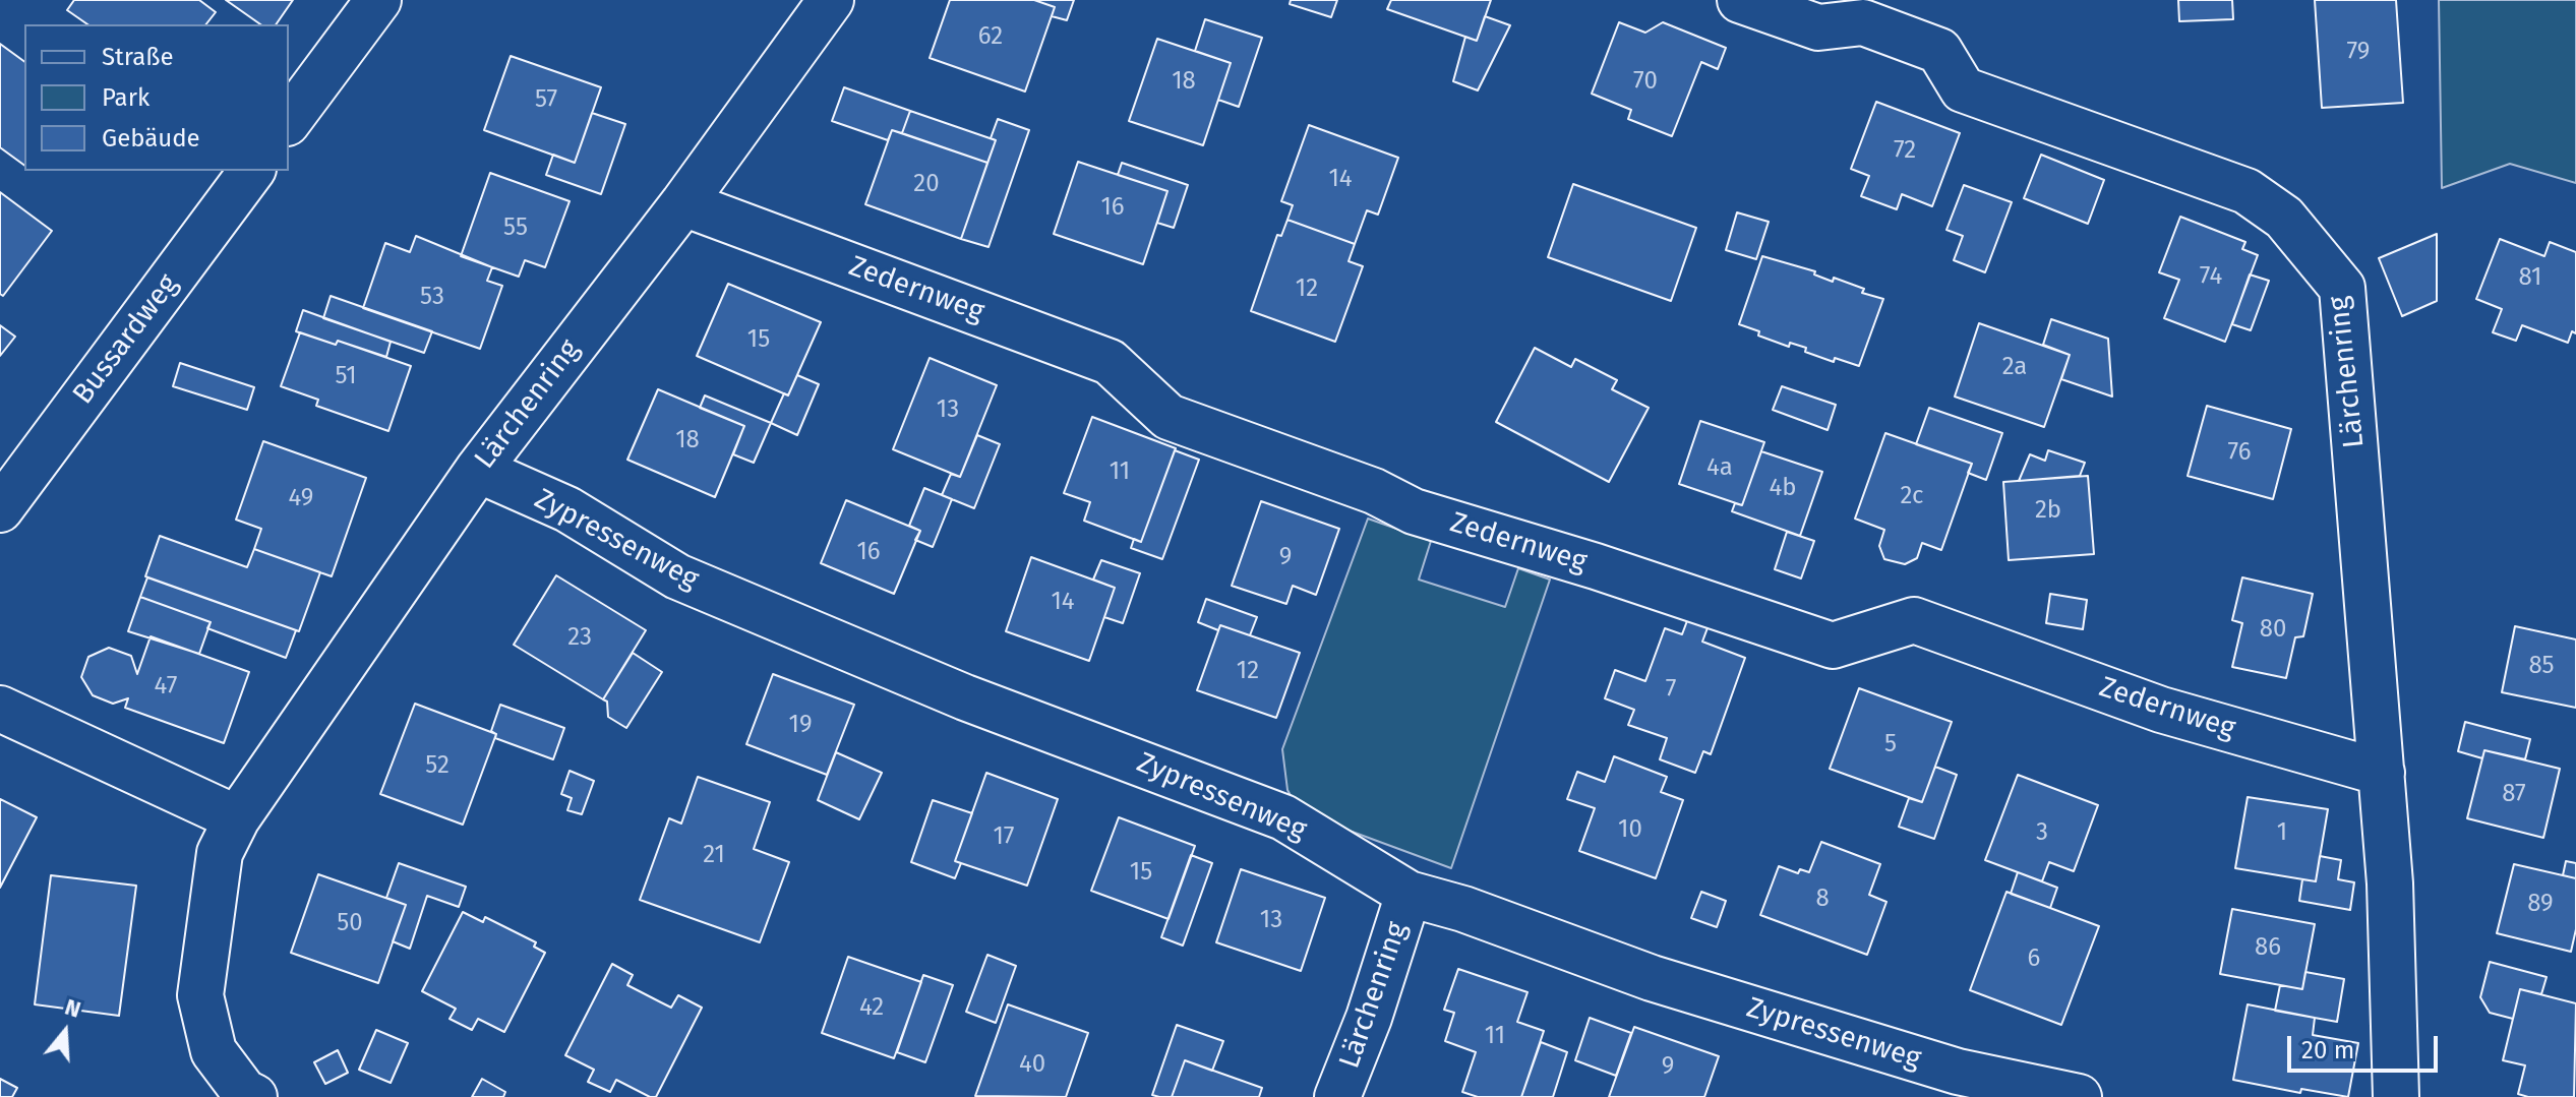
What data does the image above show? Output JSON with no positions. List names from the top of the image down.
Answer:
{
  "streets": {
    "street": [
      "Zedernweg",
      "Bussardweg",
      "Lärchenring",
      "Zypressenweg"
    ]
  },
  "crossings": [
    ["Zedernweg", "Lärchenring"],
    ["Lärchenring", "Zypressenweg"]
  ],
  "house_numbers": [
    "62",
    "79",
    "18",
    "70",
    "57",
    "72",
    "14",
    "20",
    "16",
    "55",
    "74",
    "81",
    "12",
    "53",
    "15",
    "2a",
    "51",
    "13",
    "18",
    "76",
    "4a",
    "11",
    "4b",
    "2c",
    "49",
    "2b",
    "16",
    "9",
    "14",
    "80",
    "23",
    "85",
    "12",
    "47",
    "7",
    "19",
    "5",
    "52",
    "87",
    "10",
    "3",
    "1",
    "17",
    "21",
    "15",
    "8",
    "89",
    "13",
    "50",
    "86",
    "6",
    "42",
    "11",
    "40",
    "9"
  ],
  "legend": ["Straße", "Park", "Gebäude"],
  "scale_bar": "20 m",
  "north": "top"
}
